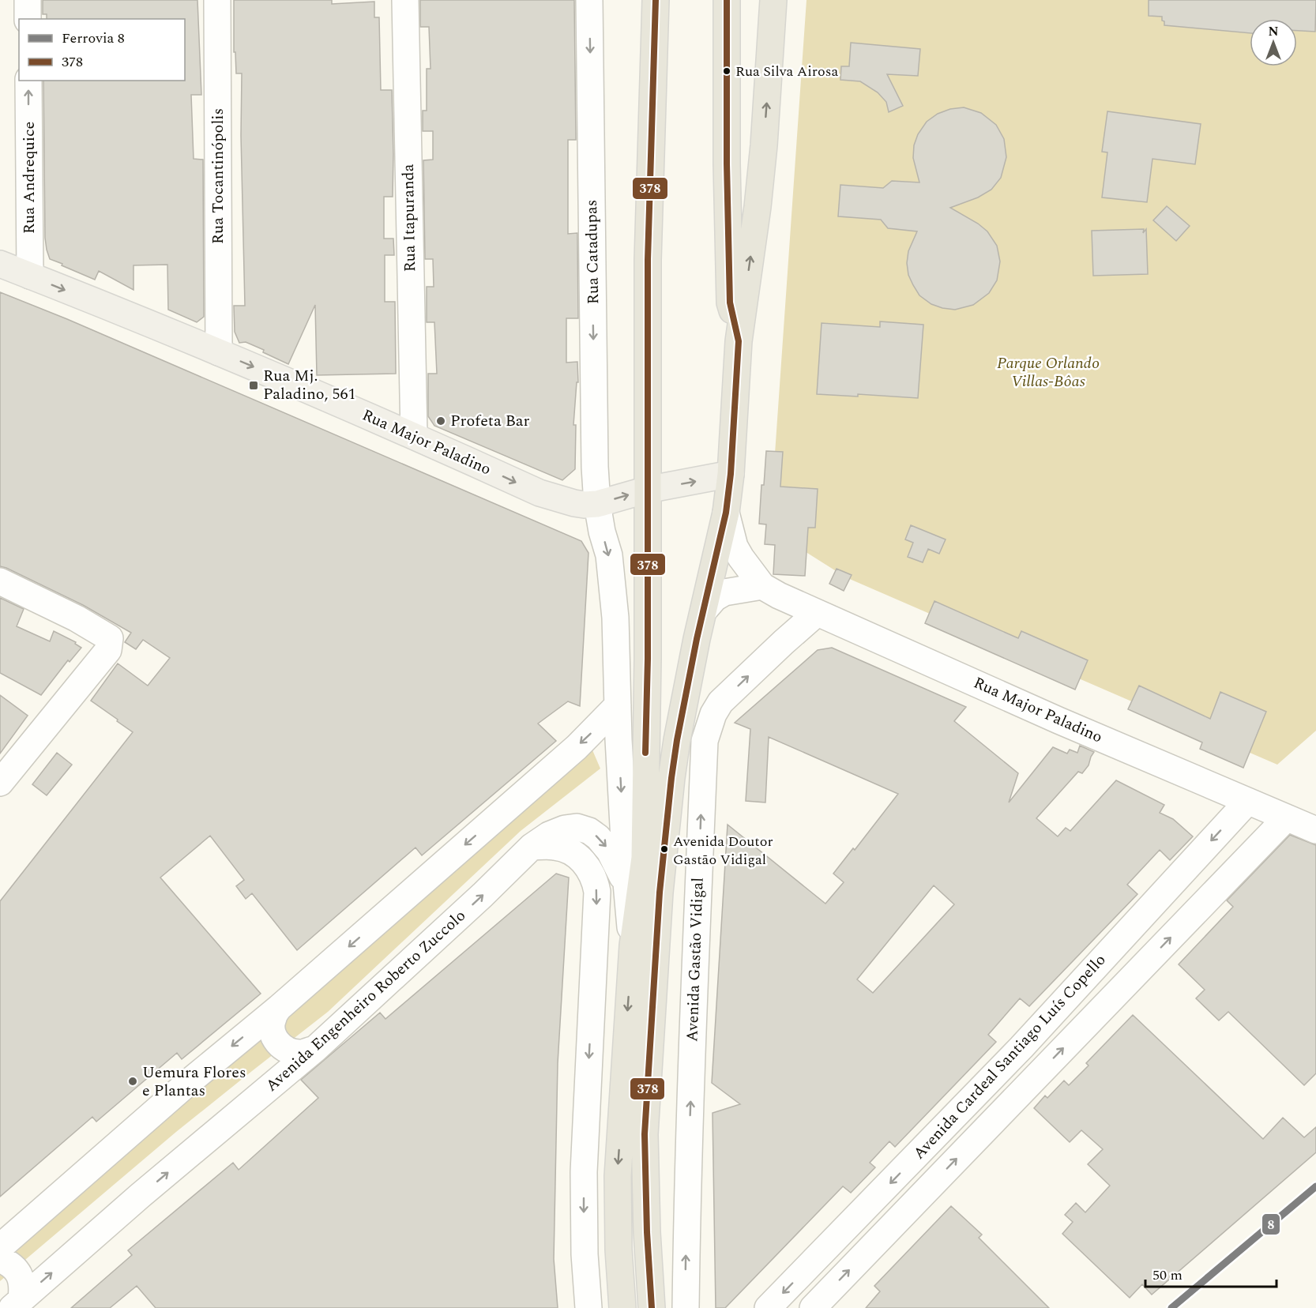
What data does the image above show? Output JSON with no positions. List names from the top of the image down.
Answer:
{
  "streets": {
    "main road": ["Rua Major Paladino"],
    "street": [
      "Rua Tocantinópolis",
      "Rua Andrequice",
      "Rua Itapuranda",
      "Rua Catadupas",
      "Avenida Gastão Vidigal",
      "Avenida Engenheiro Roberto Zuccolo",
      "Avenida Cardeal Santiago Luís Copello"
    ]
  },
  "crossings": [
    ["Rua Tocantinópolis", "Rua Major Paladino"],
    ["Rua Andrequice", "Rua Major Paladino"],
    ["Rua Itapuranda", "Rua Major Paladino"],
    ["Rua Catadupas", "Rua Major Paladino"],
    ["Rua Major Paladino", "Avenida Gastão Vidigal"],
    ["Rua Major Paladino", "Avenida Cardeal Santiago Luís Copello"]
  ],
  "one_way": ["Rua Andrequice", "Rua Catadupas", "Rua Major Paladino"],
  "parks": ["Parque Orlando Villas-Bôas"],
  "places": {
    "other": [
      "Rua Silva Airosa",
      "Profeta Bar",
      "Avenida Doutor Gastão Vidigal",
      "Uemura Flores e Plantas"
    ],
    "transit": ["Rua Mj. Paladino, 561"]
  },
  "lines": ["transit line 378", "rail line 8"],
  "legend": ["Ferrovia 8", "378"],
  "scale_bar": "50 m",
  "north": "top"
}
